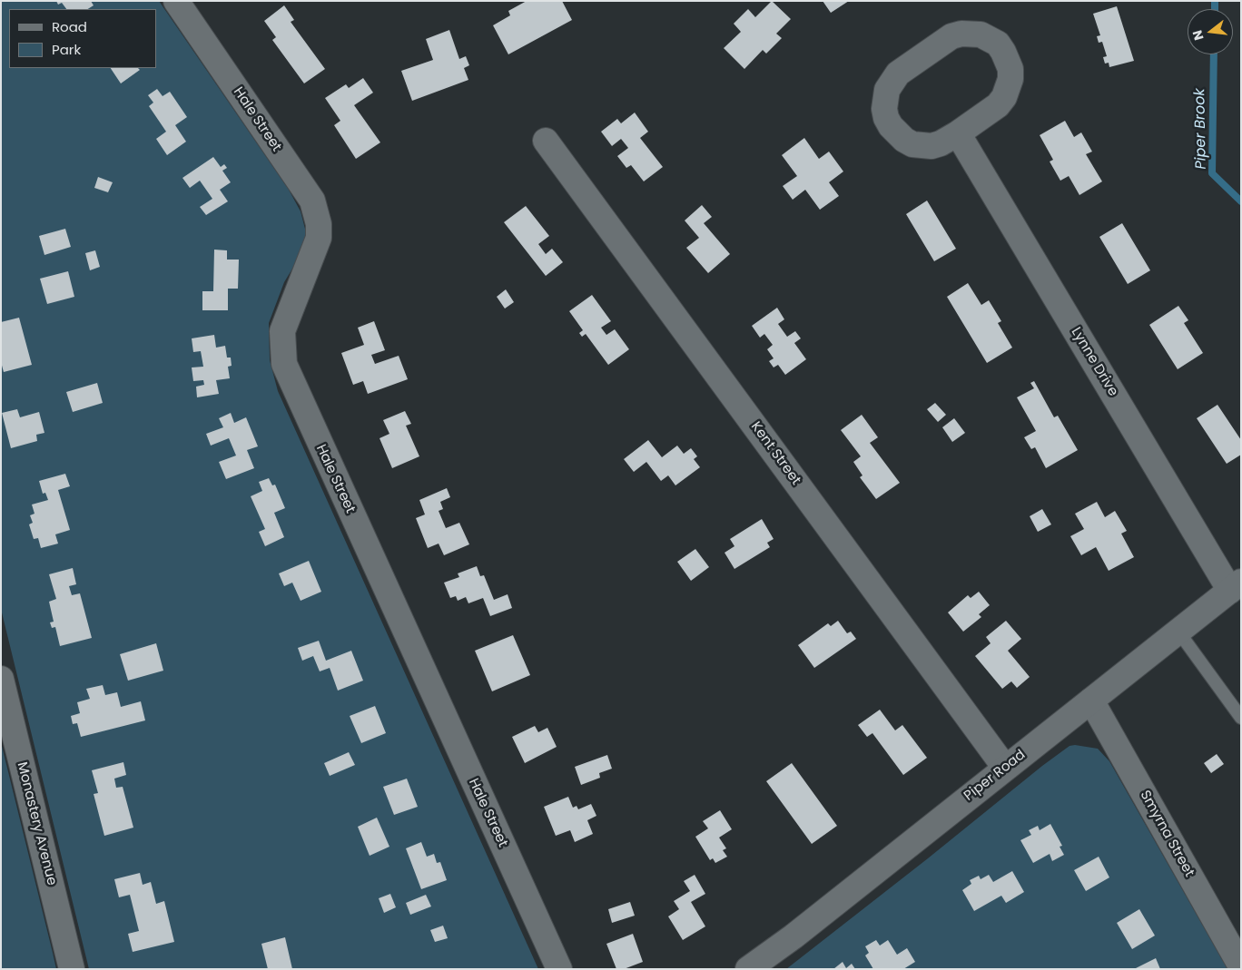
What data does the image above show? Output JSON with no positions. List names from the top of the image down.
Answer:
{
  "streets": {
    "street": [
      "Hale Street",
      "Lynne Drive",
      "Kent Street",
      "Piper Road",
      "Monastery Avenue",
      "Smyrna Street"
    ]
  },
  "crossings": [
    ["Lynne Drive", "Piper Road"],
    ["Kent Street", "Piper Road"],
    ["Piper Road", "Smyrna Street"]
  ],
  "water": ["Piper Brook"],
  "legend": ["Road", "Park"],
  "north": "left"
}
